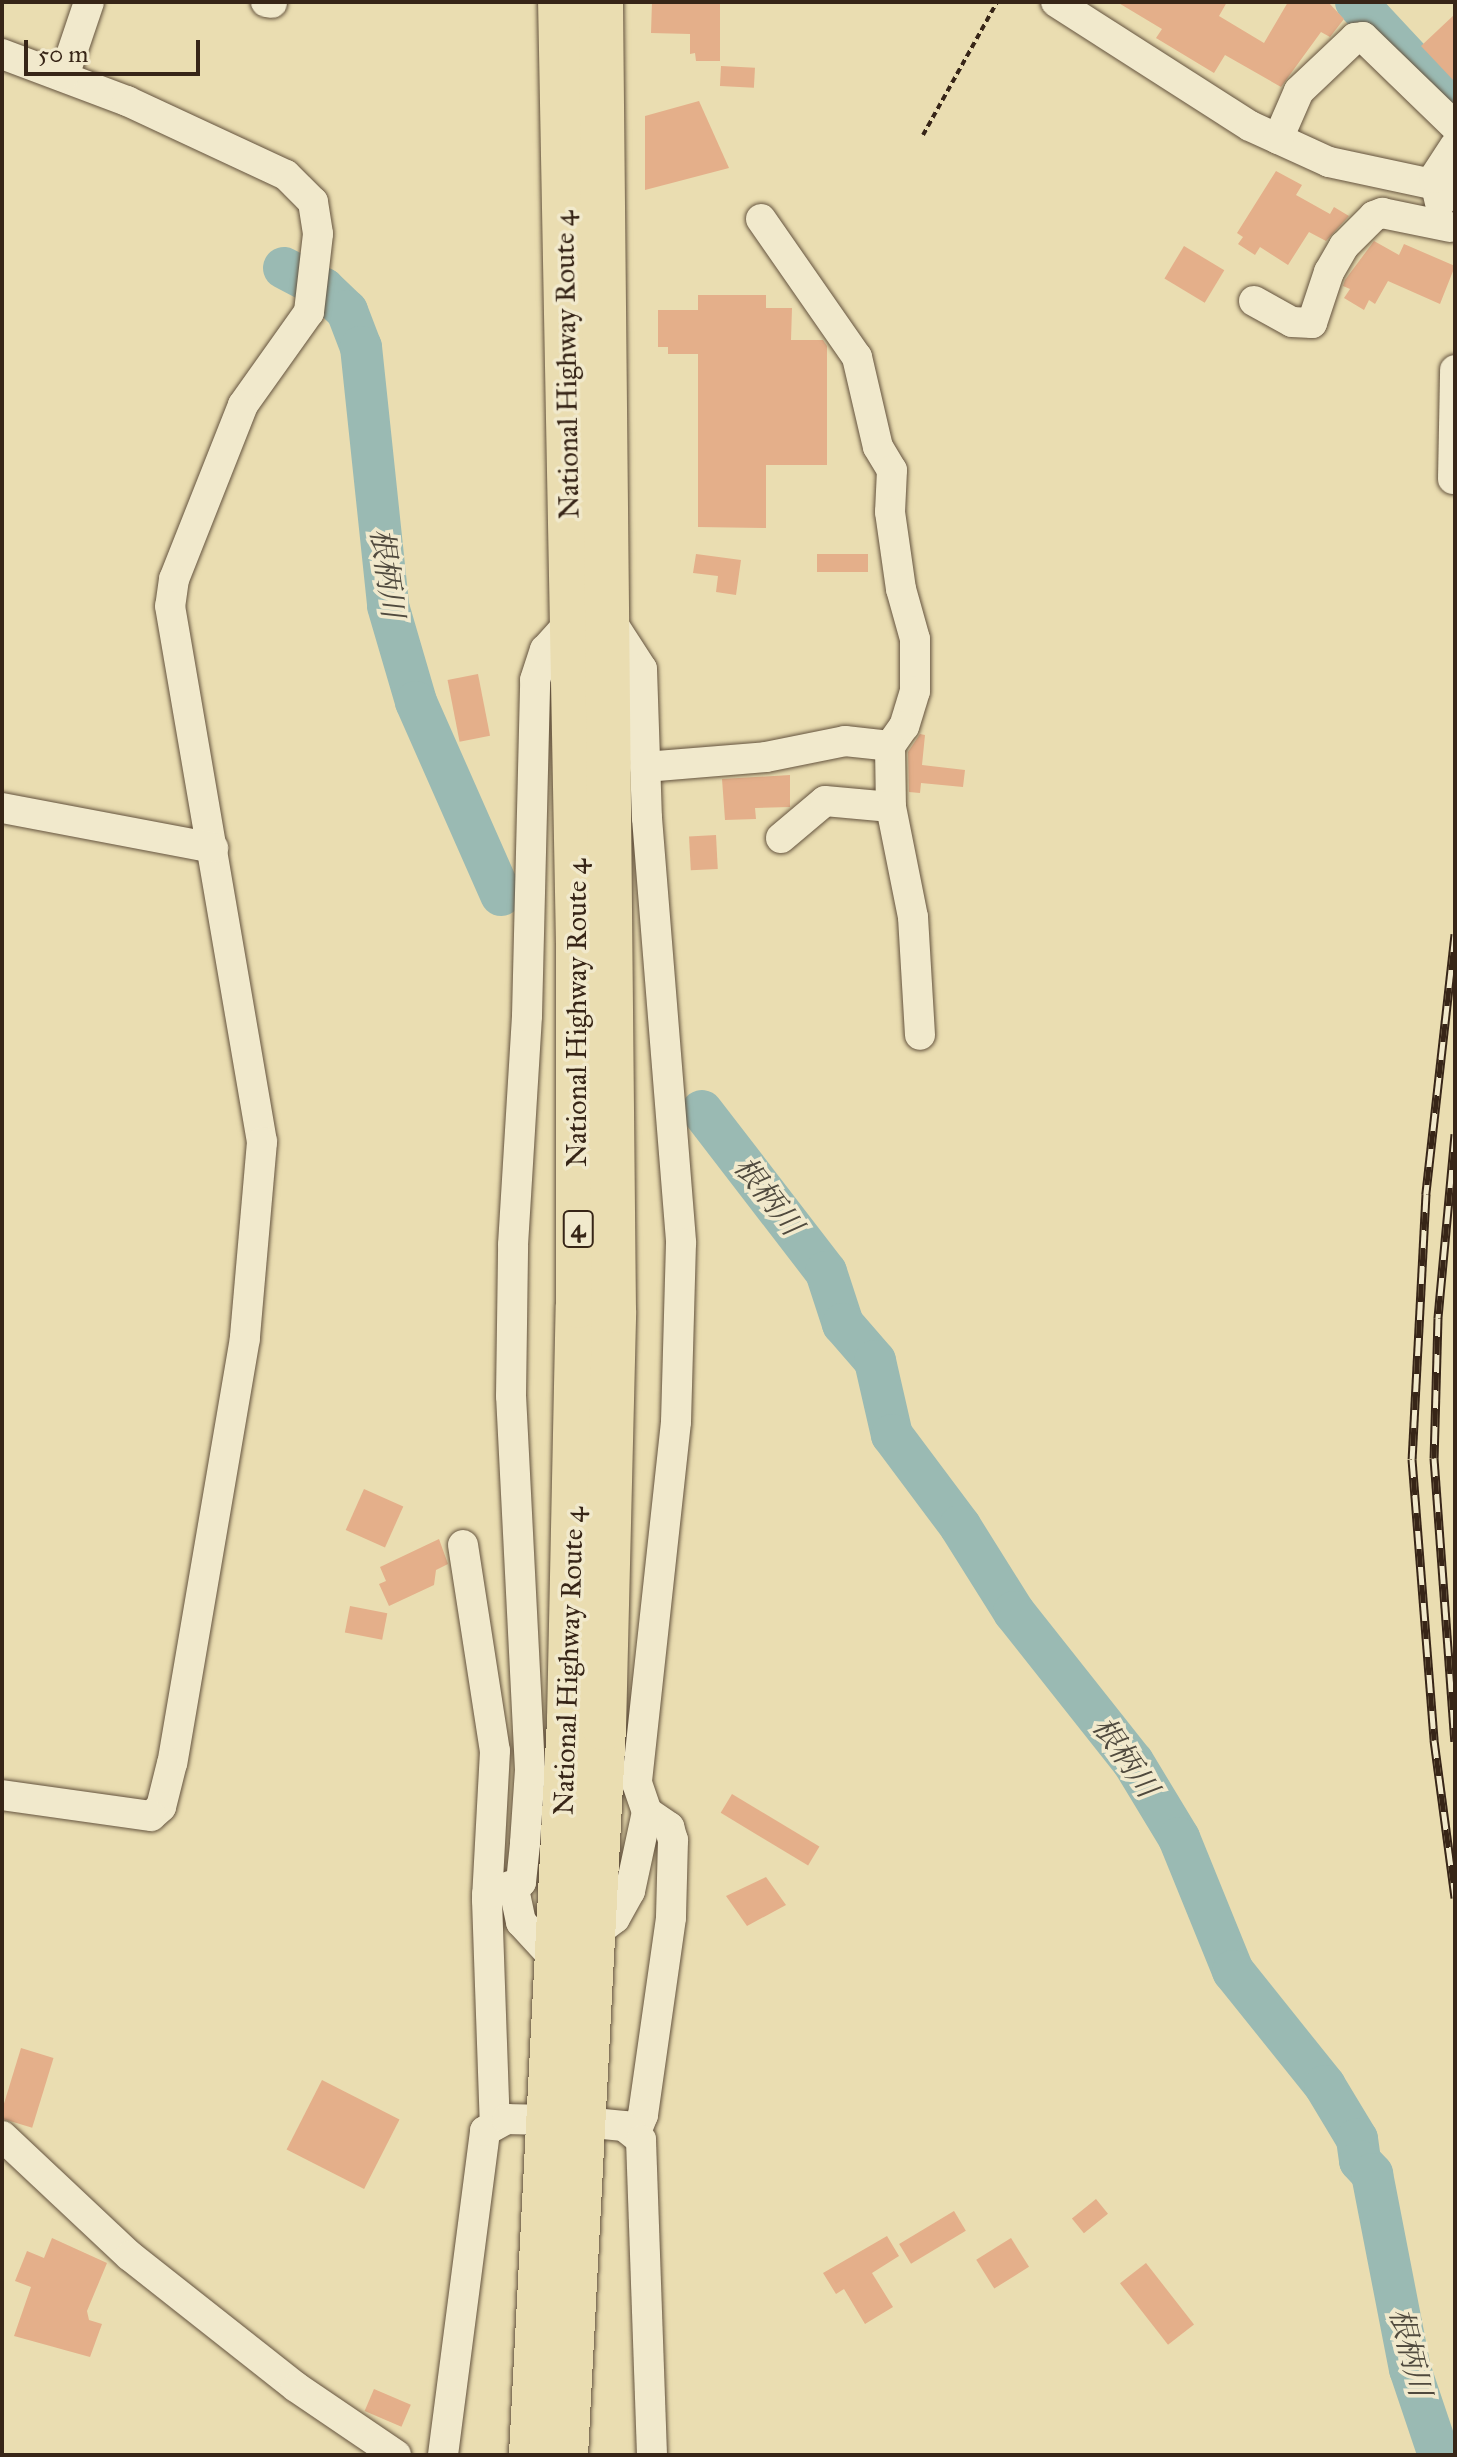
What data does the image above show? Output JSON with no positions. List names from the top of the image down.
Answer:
{
  "streets": {
    "highway": ["National Highway Route 4", "4"]
  },
  "water": ["根柄川"],
  "scale_bar": "50 m"
}
